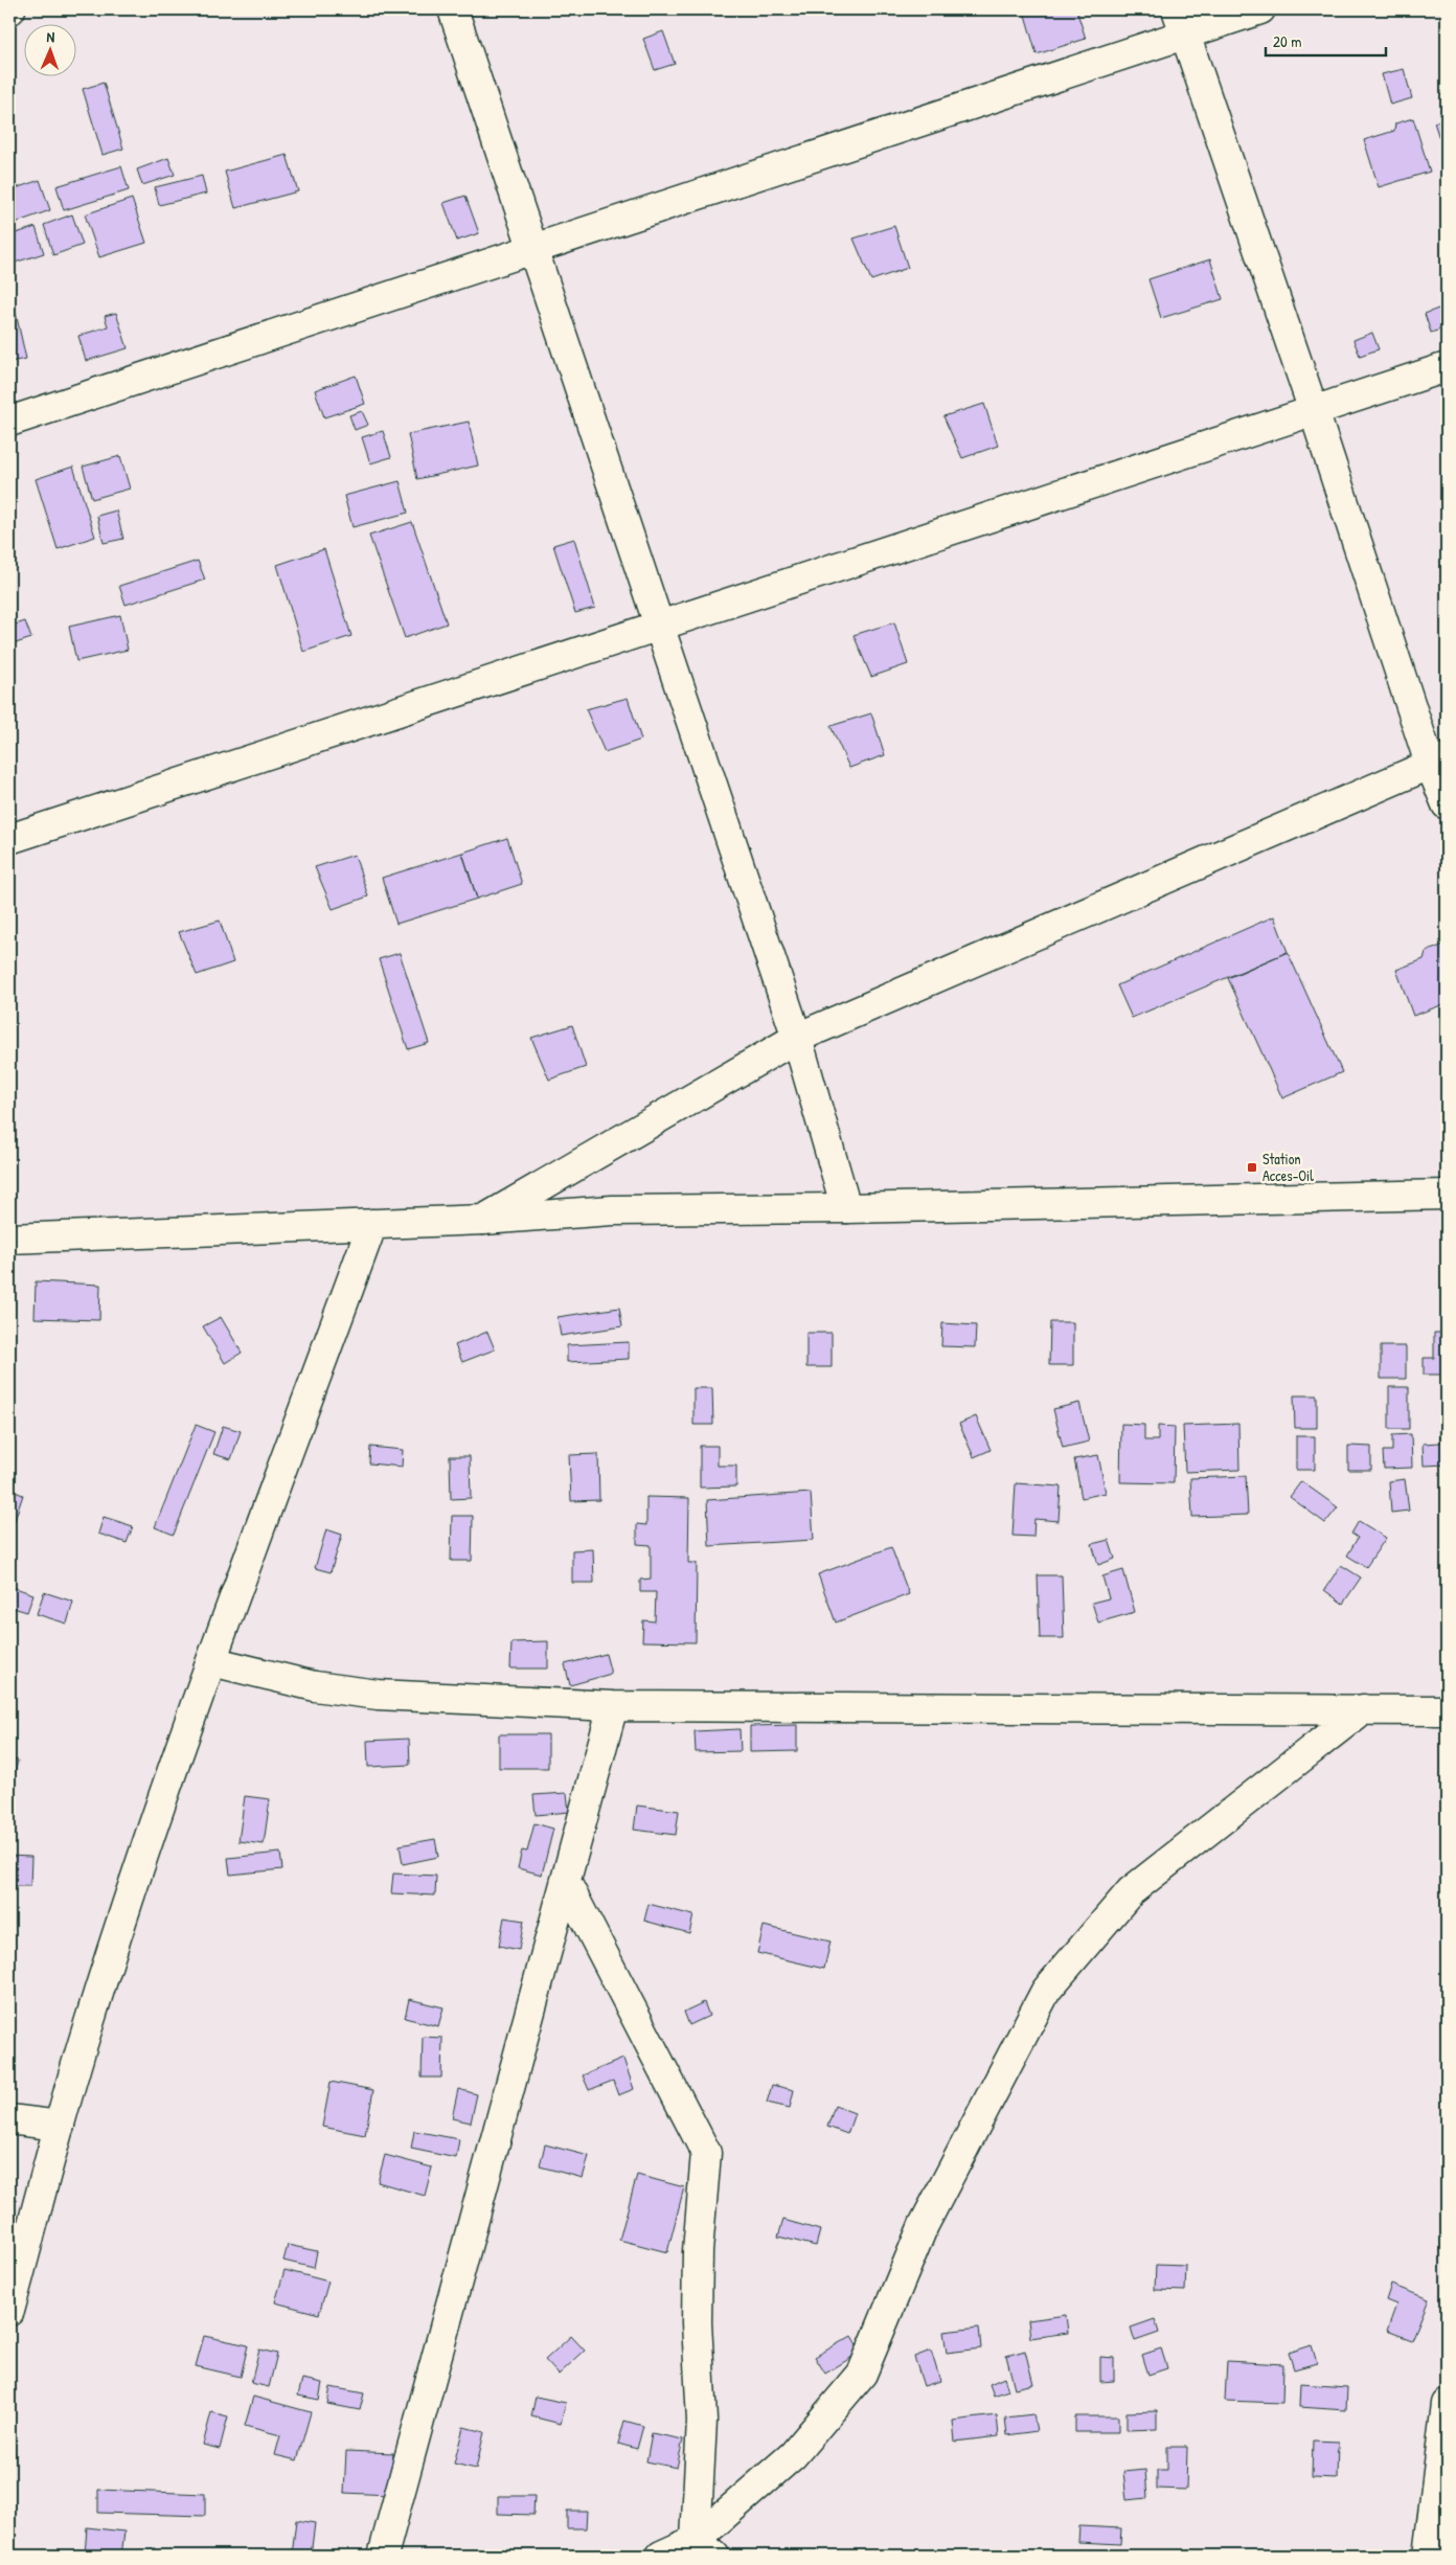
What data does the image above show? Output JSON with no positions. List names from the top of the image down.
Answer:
{
  "places": {
    "transit": ["Station Acces-Oil"]
  },
  "scale_bar": "20 m",
  "north": "top"
}
